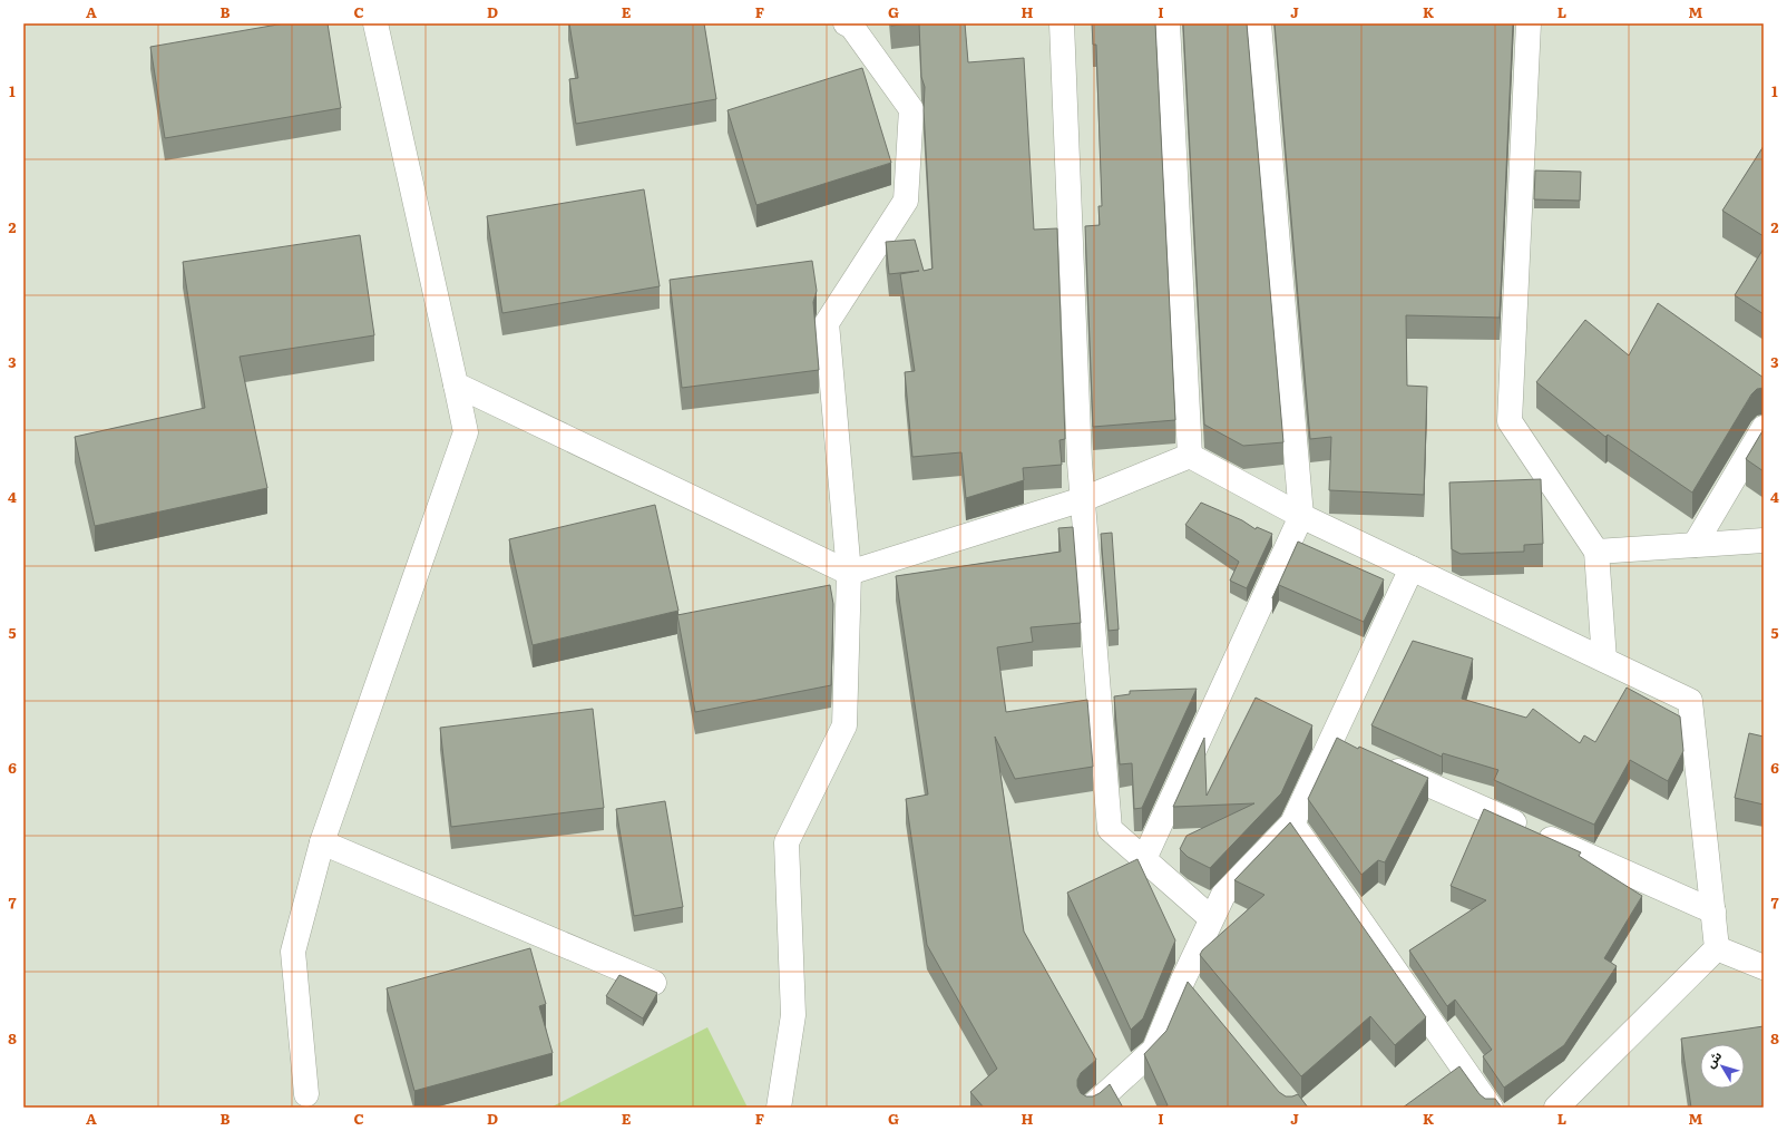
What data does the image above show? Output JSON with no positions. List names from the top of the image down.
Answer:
{
  "north": "top left",
  "grid": {
    "columns": [
      "A",
      "B",
      "C",
      "D",
      "E",
      "F",
      "G",
      "H",
      "I",
      "J",
      "K",
      "L",
      "M"
    ],
    "rows": [
      "1",
      "2",
      "3",
      "4",
      "5",
      "6",
      "7",
      "8"
    ]
  }
}
